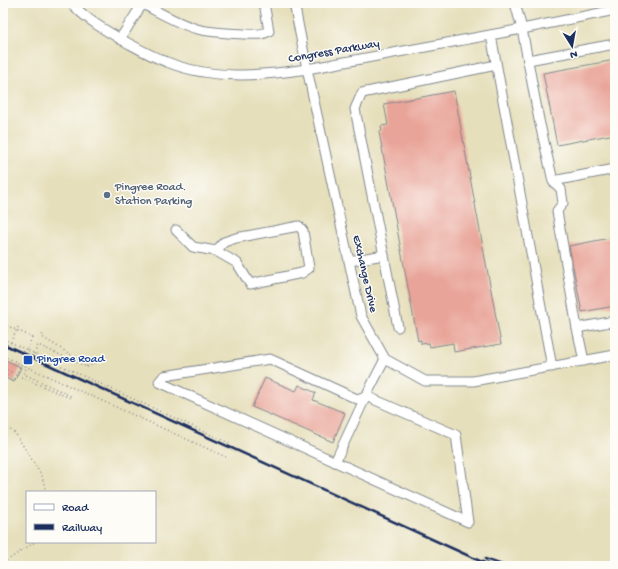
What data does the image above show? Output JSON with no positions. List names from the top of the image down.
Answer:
{
  "streets": {
    "street": ["Congress Parkway", "Exchange Drive"]
  },
  "crossings": [
    ["Congress Parkway", "Exchange Drive"]
  ],
  "places": {
    "other": ["Pingree Road. Station Parking"],
    "transit": ["Pingree Road"]
  },
  "legend": ["Road", "Railway"],
  "north": "bottom"
}
